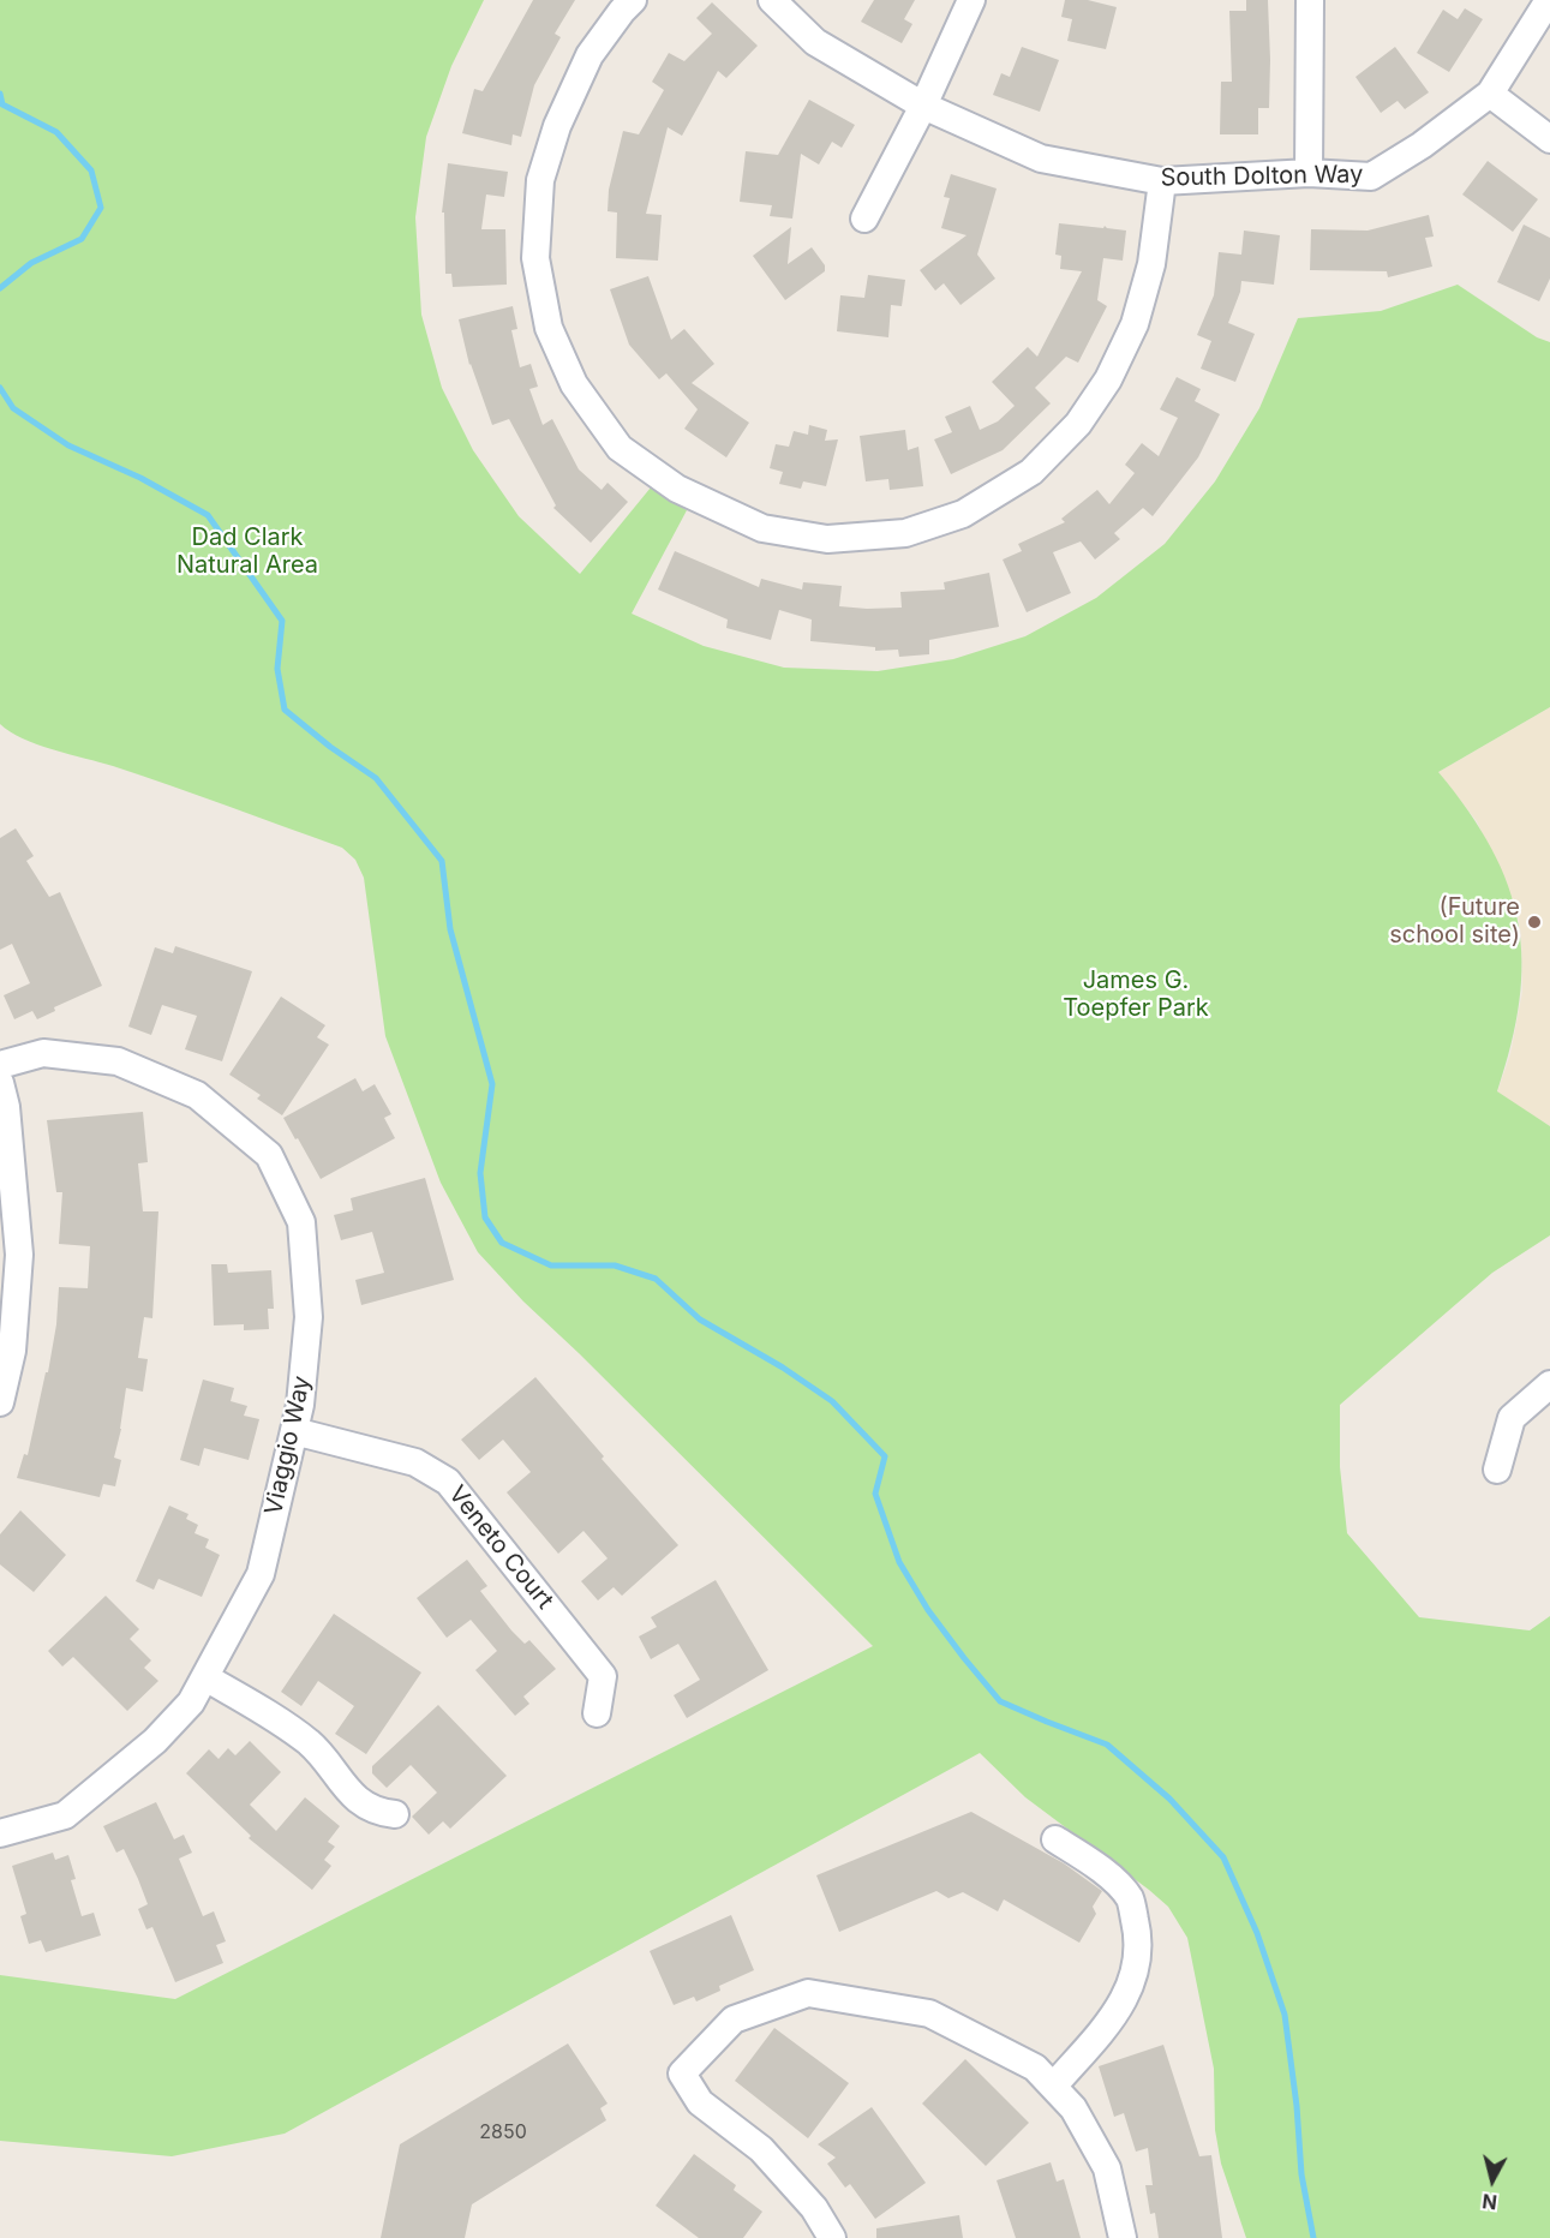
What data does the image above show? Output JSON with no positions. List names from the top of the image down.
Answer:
{
  "streets": {
    "street": ["South Dolton Way", "Viaggio Way", "Veneto Court"]
  },
  "crossings": [
    ["Viaggio Way", "Veneto Court"]
  ],
  "parks": ["Dad Clark Natural Area", "James G. Toepfer Park"],
  "places": ["(Future school site)"],
  "house_numbers": ["2850"],
  "north": "bottom"
}
